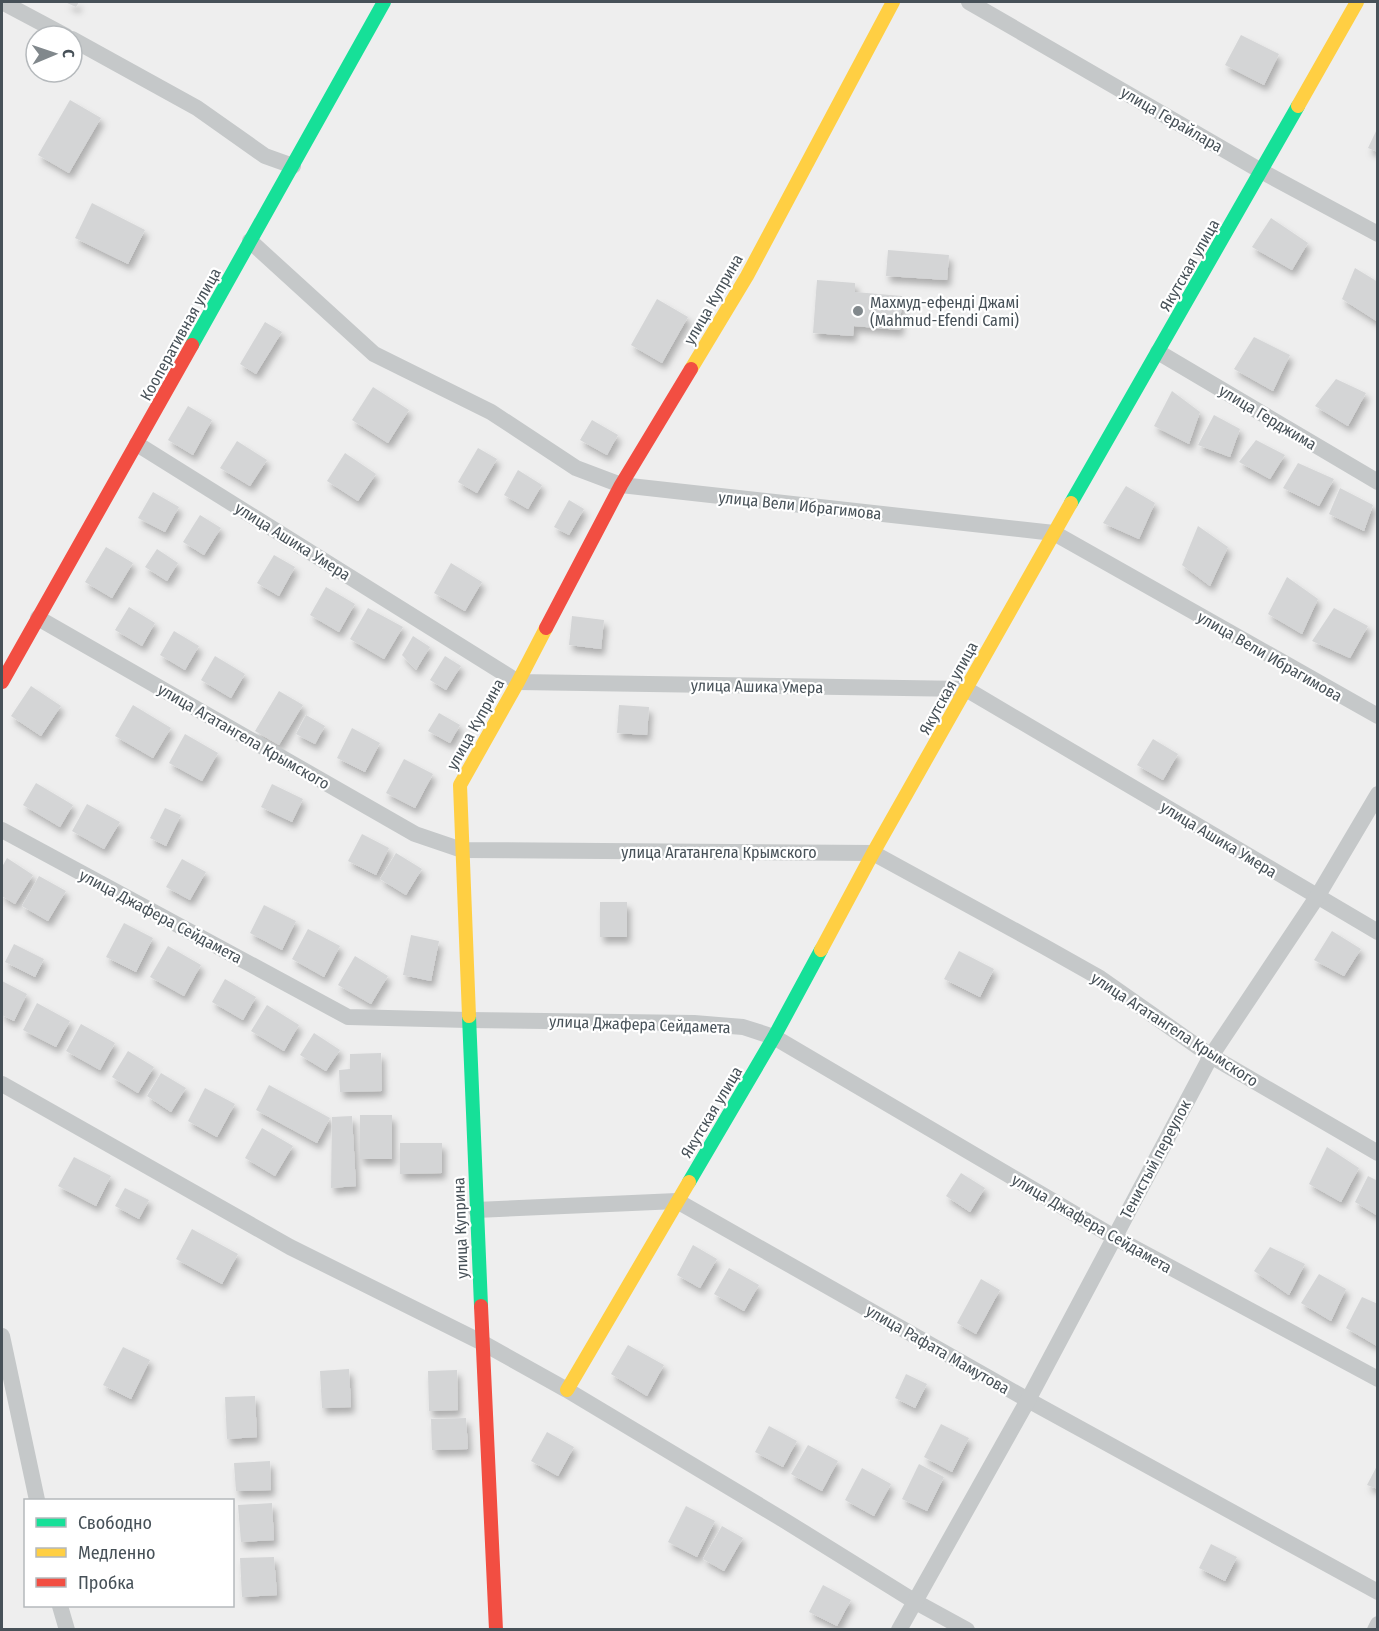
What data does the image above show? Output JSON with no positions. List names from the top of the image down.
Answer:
{
  "streets": {
    "street": [
      "улица Герайлара",
      "Якутская улица",
      "улица Куприна",
      "Кооперативная улица",
      "улица Герджима",
      "улица Вели Ибрагимова",
      "улица Ашика Умера",
      "улица Агатангела Крымского",
      "улица Джафера Сейдамета",
      "Тенистый переулок",
      "улица Рафата Мамутова"
    ]
  },
  "crossings": [
    ["улица Герайлара", "Якутская улица"],
    ["Якутская улица", "улица Герджима"],
    ["Якутская улица", "улица Вели Ибрагимова"],
    ["Якутская улица", "улица Ашика Умера"],
    ["Якутская улица", "улица Агатангела Крымского"],
    ["Якутская улица", "улица Джафера Сейдамета"],
    ["Якутская улица", "улица Рафата Мамутова"],
    ["улица Куприна", "улица Вели Ибрагимова"],
    ["улица Куприна", "улица Ашика Умера"],
    ["улица Куприна", "улица Агатангела Крымского"],
    ["улица Куприна", "улица Джафера Сейдамета"],
    ["Кооперативная улица", "улица Вели Ибрагимова"],
    ["Кооперативная улица", "улица Ашика Умера"],
    ["Кооперативная улица", "улица Агатангела Крымского"],
    ["улица Ашика Умера", "Тенистый переулок"],
    ["улица Агатангела Крымского", "Тенистый переулок"],
    ["улица Джафера Сейдамета", "Тенистый переулок"],
    ["Тенистый переулок", "улица Рафата Мамутова"]
  ],
  "places": ["Махмуд-ефенді Джамі (Mahmud-Efendi Cami)"],
  "legend": ["Свободно", "Медленно", "Пробка"],
  "north": "right"
}
